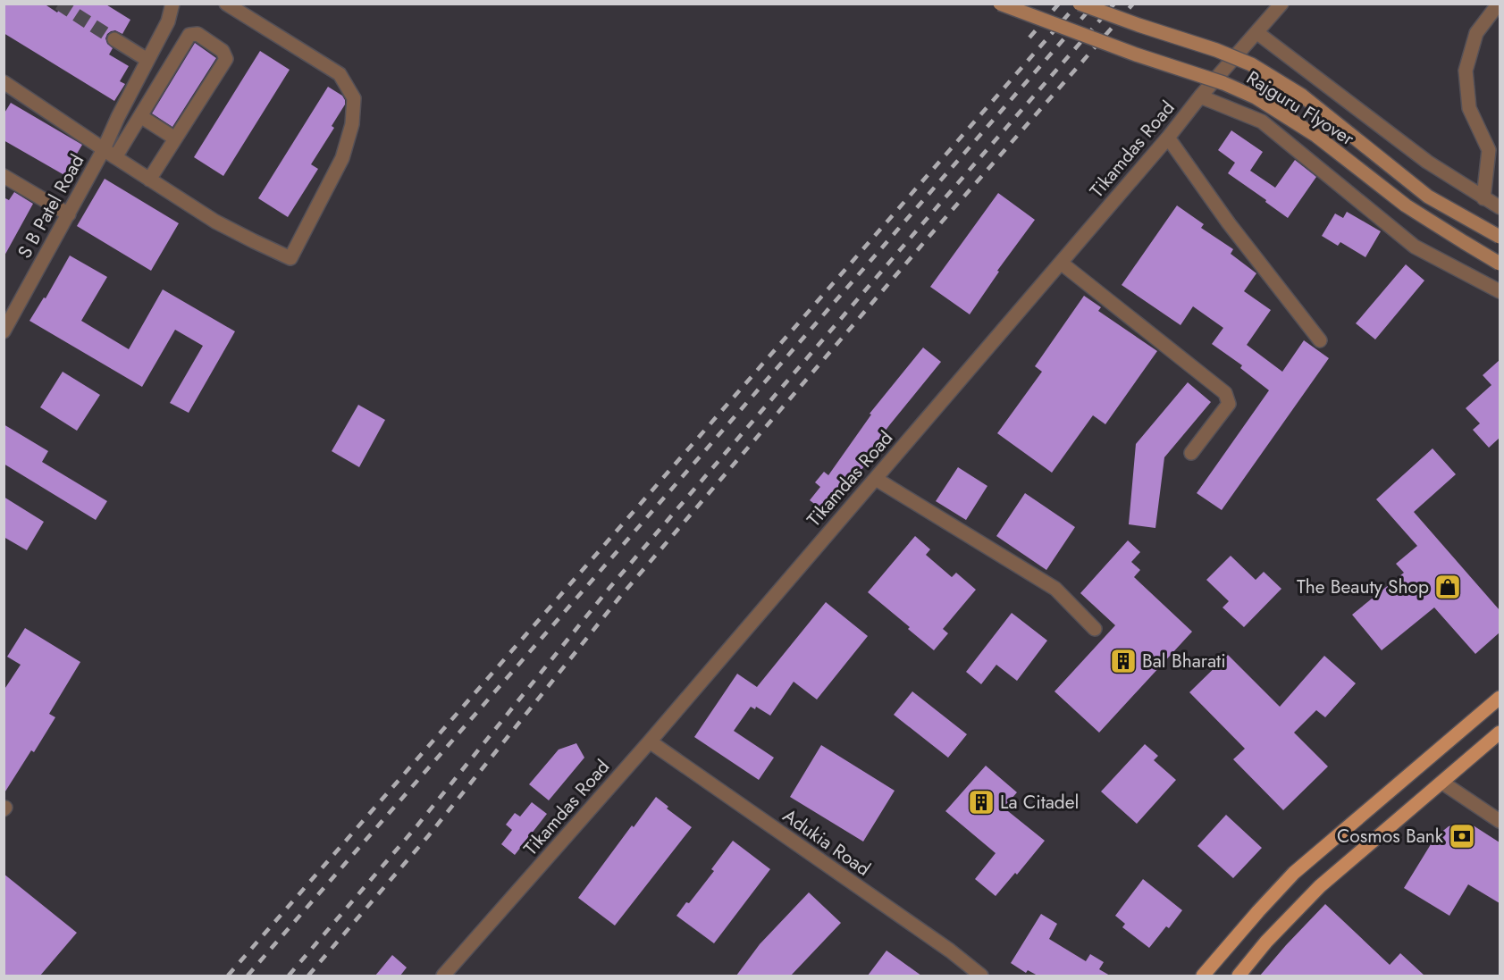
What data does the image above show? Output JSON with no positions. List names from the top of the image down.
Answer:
{
  "streets": {
    "main road": ["Rajguru Flyover"],
    "street": ["Tikamdas Road", "S B Patel Road", "Adukia Road"]
  },
  "crossings": [
    ["Tikamdas Road", "Adukia Road"]
  ],
  "places": {
    "shop": ["The Beauty Shop"],
    "building": ["Bal Bharati", "La Citadel"],
    "bank": ["Cosmos Bank"]
  }
}
